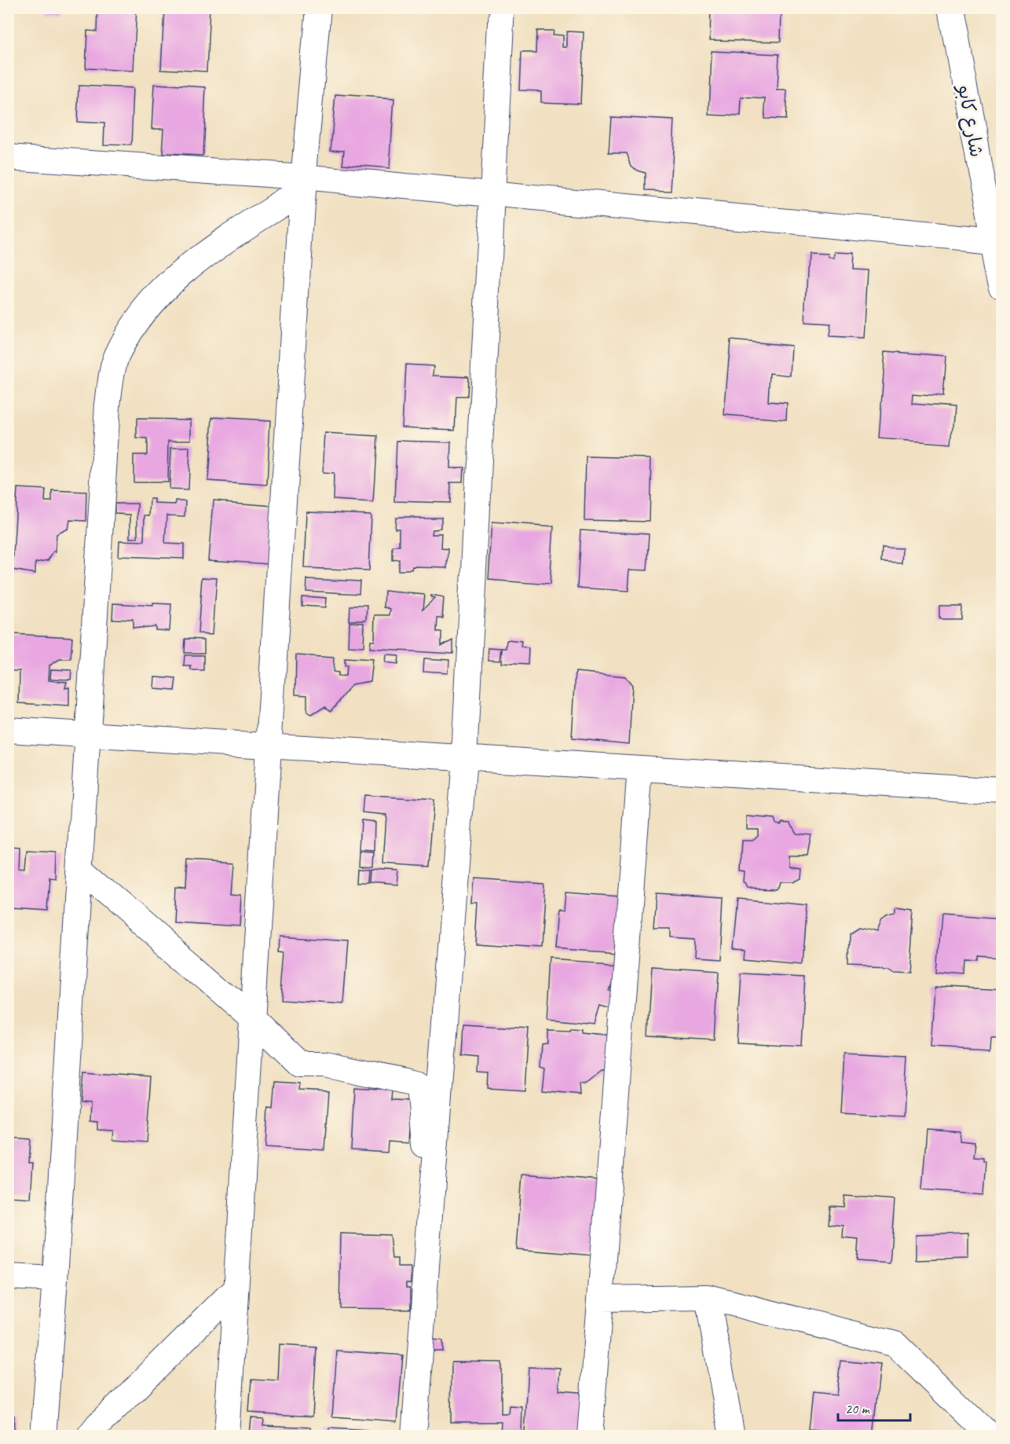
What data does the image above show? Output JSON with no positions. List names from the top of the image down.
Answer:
{
  "streets": {
    "street": ["شارع كابو"]
  },
  "scale_bar": "20 m"
}
